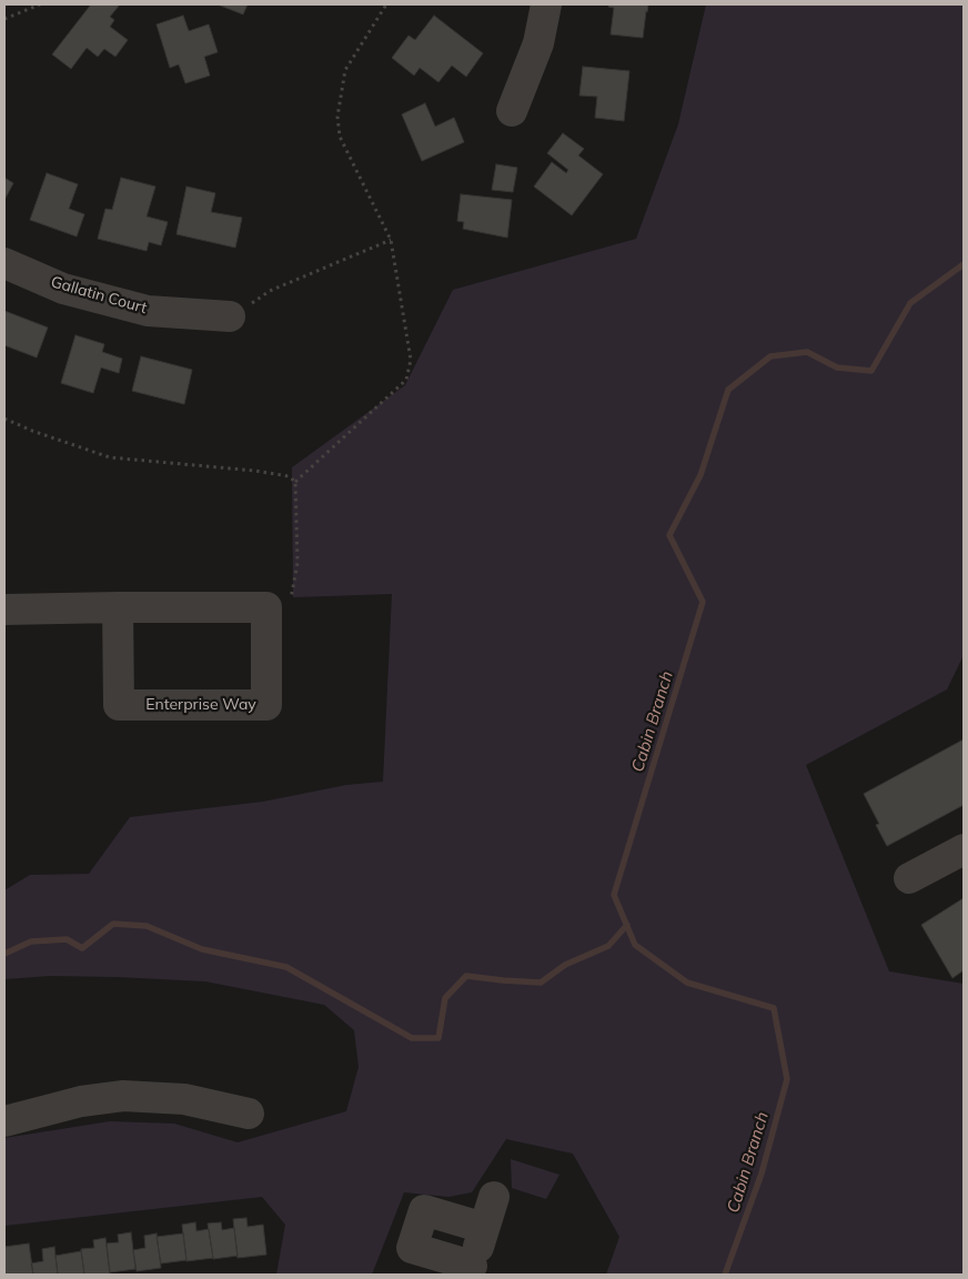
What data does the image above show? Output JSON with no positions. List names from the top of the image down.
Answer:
{
  "streets": {
    "street": ["Gallatin Court", "Enterprise Way"]
  },
  "water": ["Cabin Branch"]
}
